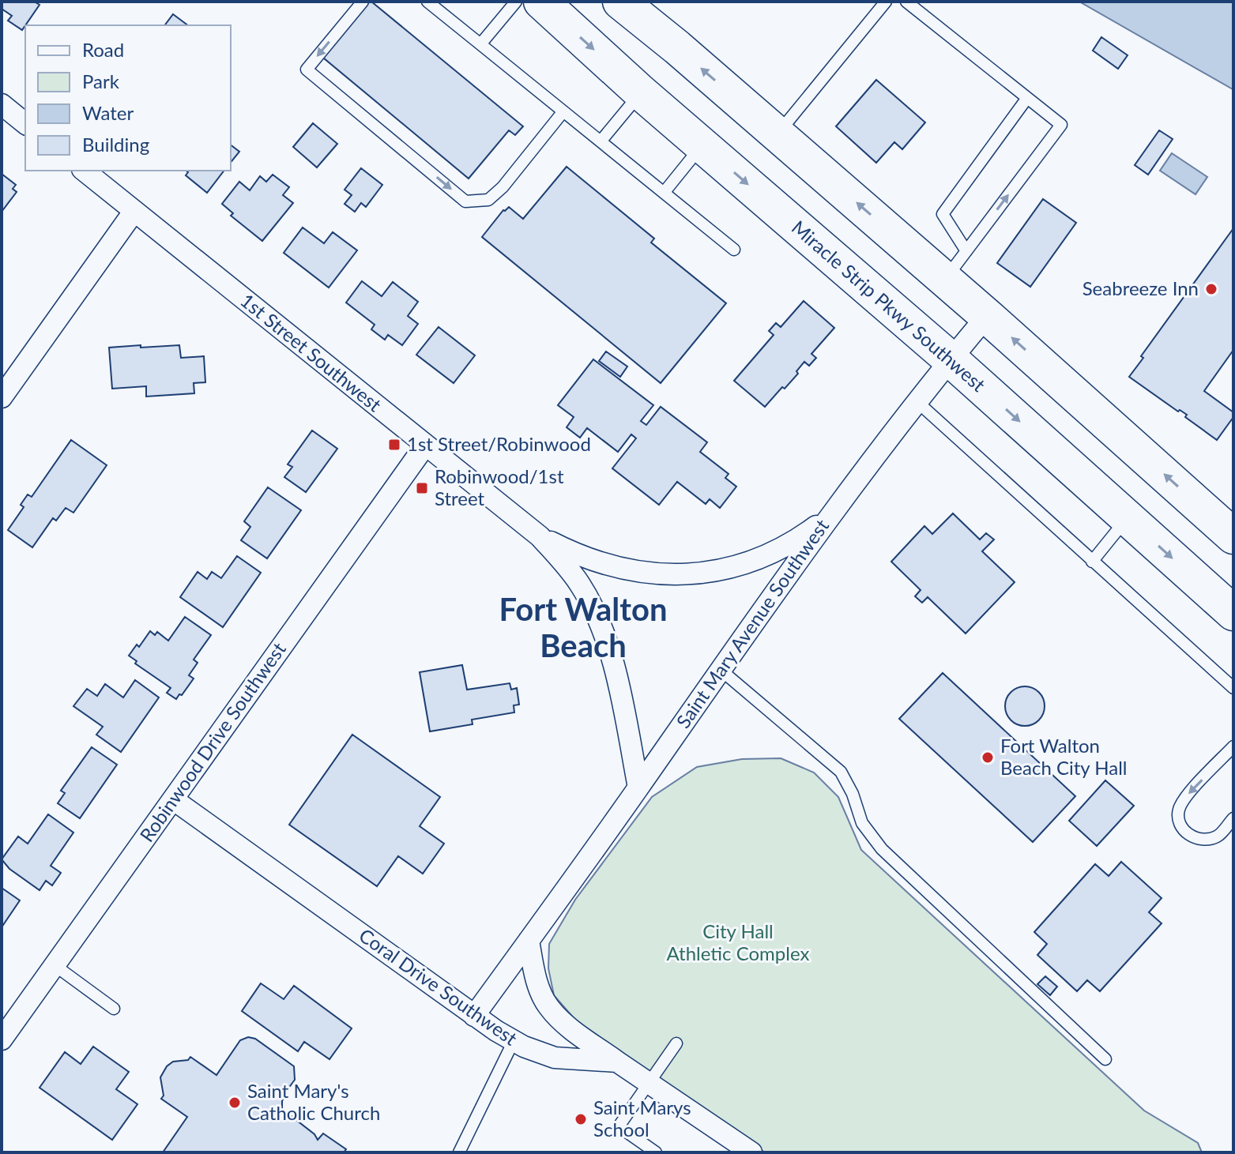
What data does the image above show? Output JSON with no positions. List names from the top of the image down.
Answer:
{
  "streets": {
    "highway": ["Miracle Strip Pkwy Southwest"],
    "street": [
      "1st Street Southwest",
      "Saint Mary Avenue Southwest",
      "Robinwood Drive Southwest",
      "Coral Drive Southwest"
    ]
  },
  "crossings": [
    ["Miracle Strip Pkwy Southwest", "Saint Mary Avenue Southwest"],
    ["1st Street Southwest", "Saint Mary Avenue Southwest"],
    ["1st Street Southwest", "Robinwood Drive Southwest"],
    ["Saint Mary Avenue Southwest", "Coral Drive Southwest"],
    ["Robinwood Drive Southwest", "Coral Drive Southwest"]
  ],
  "districts": ["Fort Walton Beach"],
  "parks": ["City Hall Athletic Complex"],
  "places": {
    "other": [
      "Seabreeze Inn",
      "Fort Walton Beach City Hall",
      "Saint Mary's Catholic Church",
      "Saint Marys School"
    ],
    "transit": ["1st Street/Robinwood", "Robinwood/1st Street"]
  },
  "legend": [
    "Road",
    "Park",
    "Water",
    "Building"
  ]
}
